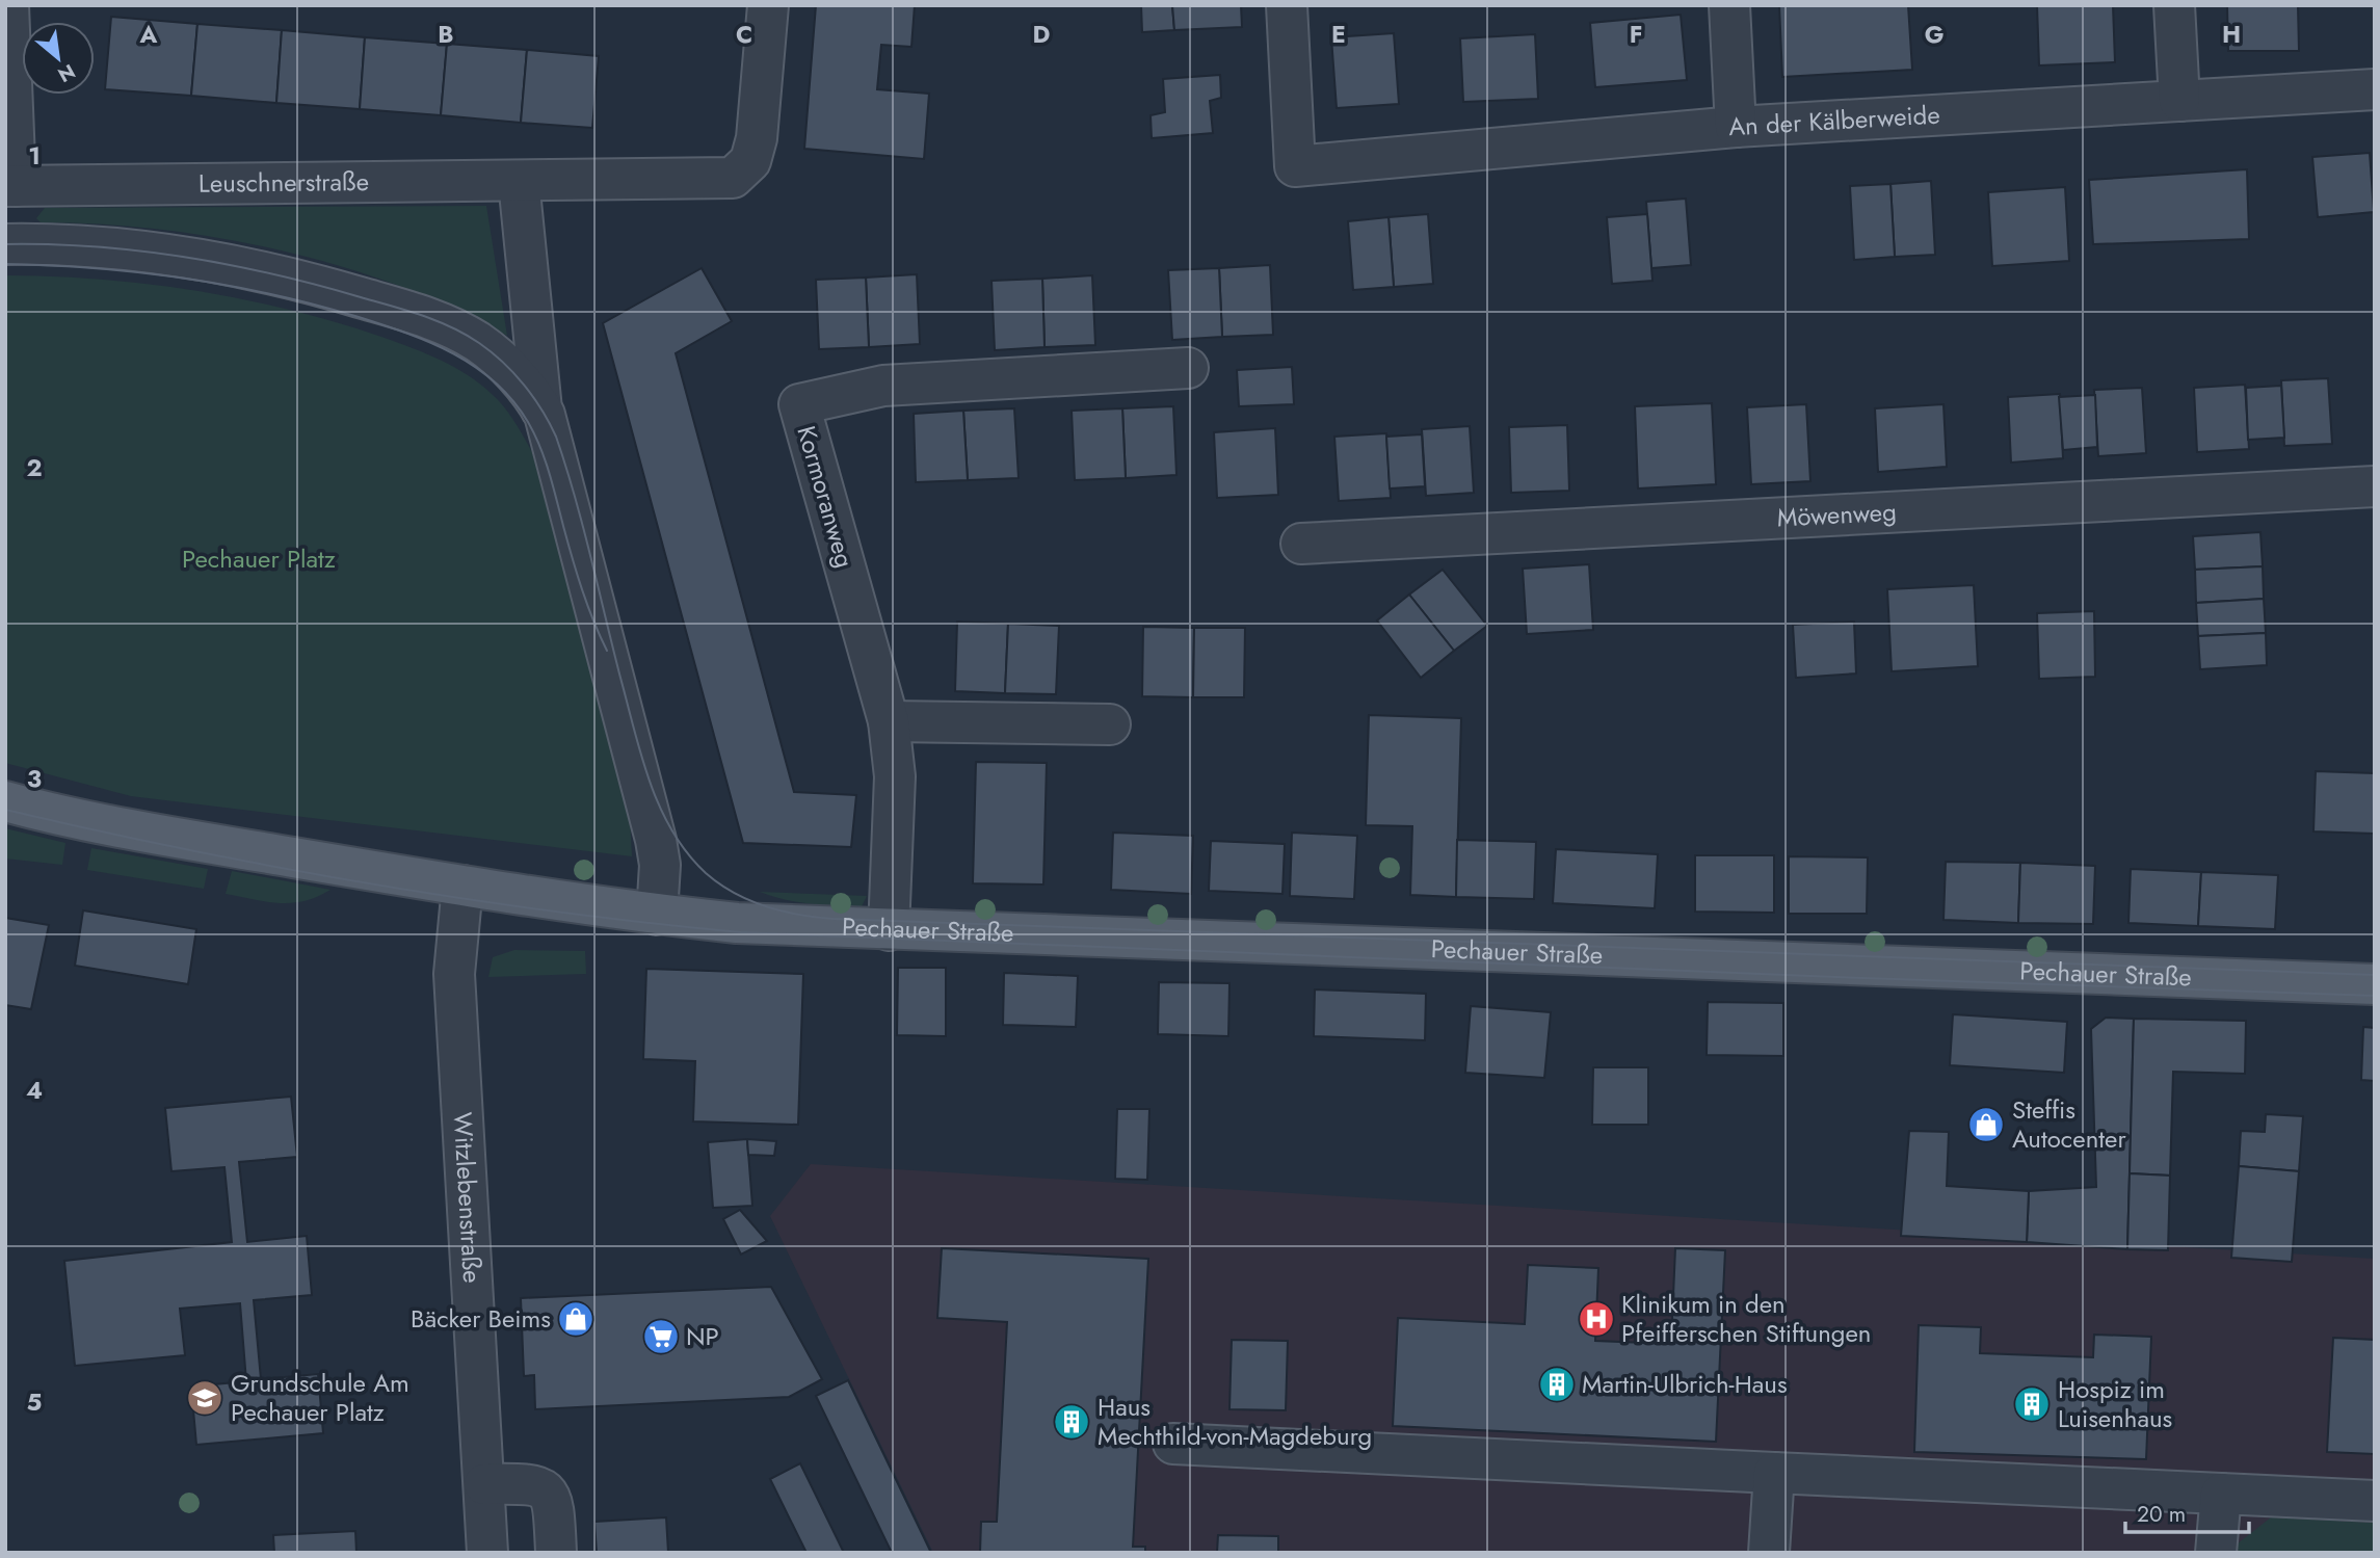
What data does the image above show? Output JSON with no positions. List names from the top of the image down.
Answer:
{
  "streets": {
    "main road": ["Pechauer Straße"],
    "street": [
      "An der Kälberweide",
      "Leuschnerstraße",
      "Kormoranweg",
      "Möwenweg",
      "Witzlebenstraße"
    ]
  },
  "crossings": [
    ["Kormoranweg", "Pechauer Straße"]
  ],
  "parks": ["Pechauer Platz"],
  "places": {
    "shop": ["Steffis Autocenter", "Bäcker Beims"],
    "hospital": ["Klinikum in den Pfeifferschen Stiftungen"],
    "supermarket": ["NP"],
    "building": ["Martin-Ulbrich-Haus", "Hospiz im Luisenhaus", "Haus Mechthild-von-Magdeburg"],
    "school or university": ["Grundschule Am Pechauer Platz"]
  },
  "scale_bar": "20 m",
  "north": "bottom right",
  "grid": {
    "columns": [
      "A",
      "B",
      "C",
      "D",
      "E",
      "F",
      "G",
      "H"
    ],
    "rows": [
      "1",
      "2",
      "3",
      "4",
      "5"
    ]
  }
}
